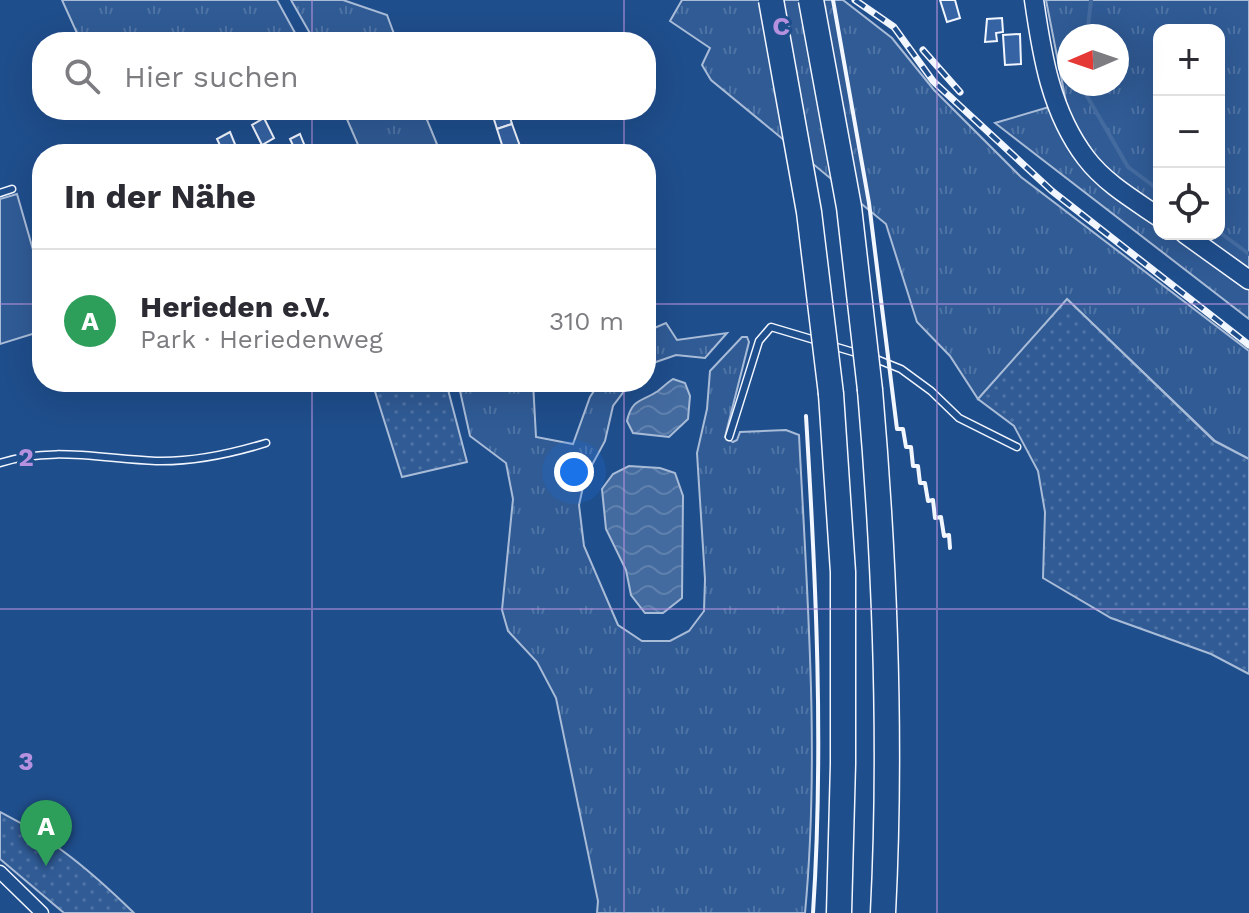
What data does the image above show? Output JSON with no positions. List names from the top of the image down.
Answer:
{
  "north": "left",
  "page": {
    "map_buttons": ["+", "−"],
    "search": "Hier suchen",
    "heading": "In der Nähe",
    "list": [
      {
        "mark": "A",
        "name": "Herieden e.V.",
        "note": "Park · Heriedenweg",
        "value": "310 m"
      }
    ],
    "pins": "A"
  },
  "grid": {
    "columns": ["C"],
    "rows": ["2", "3"]
  }
}
